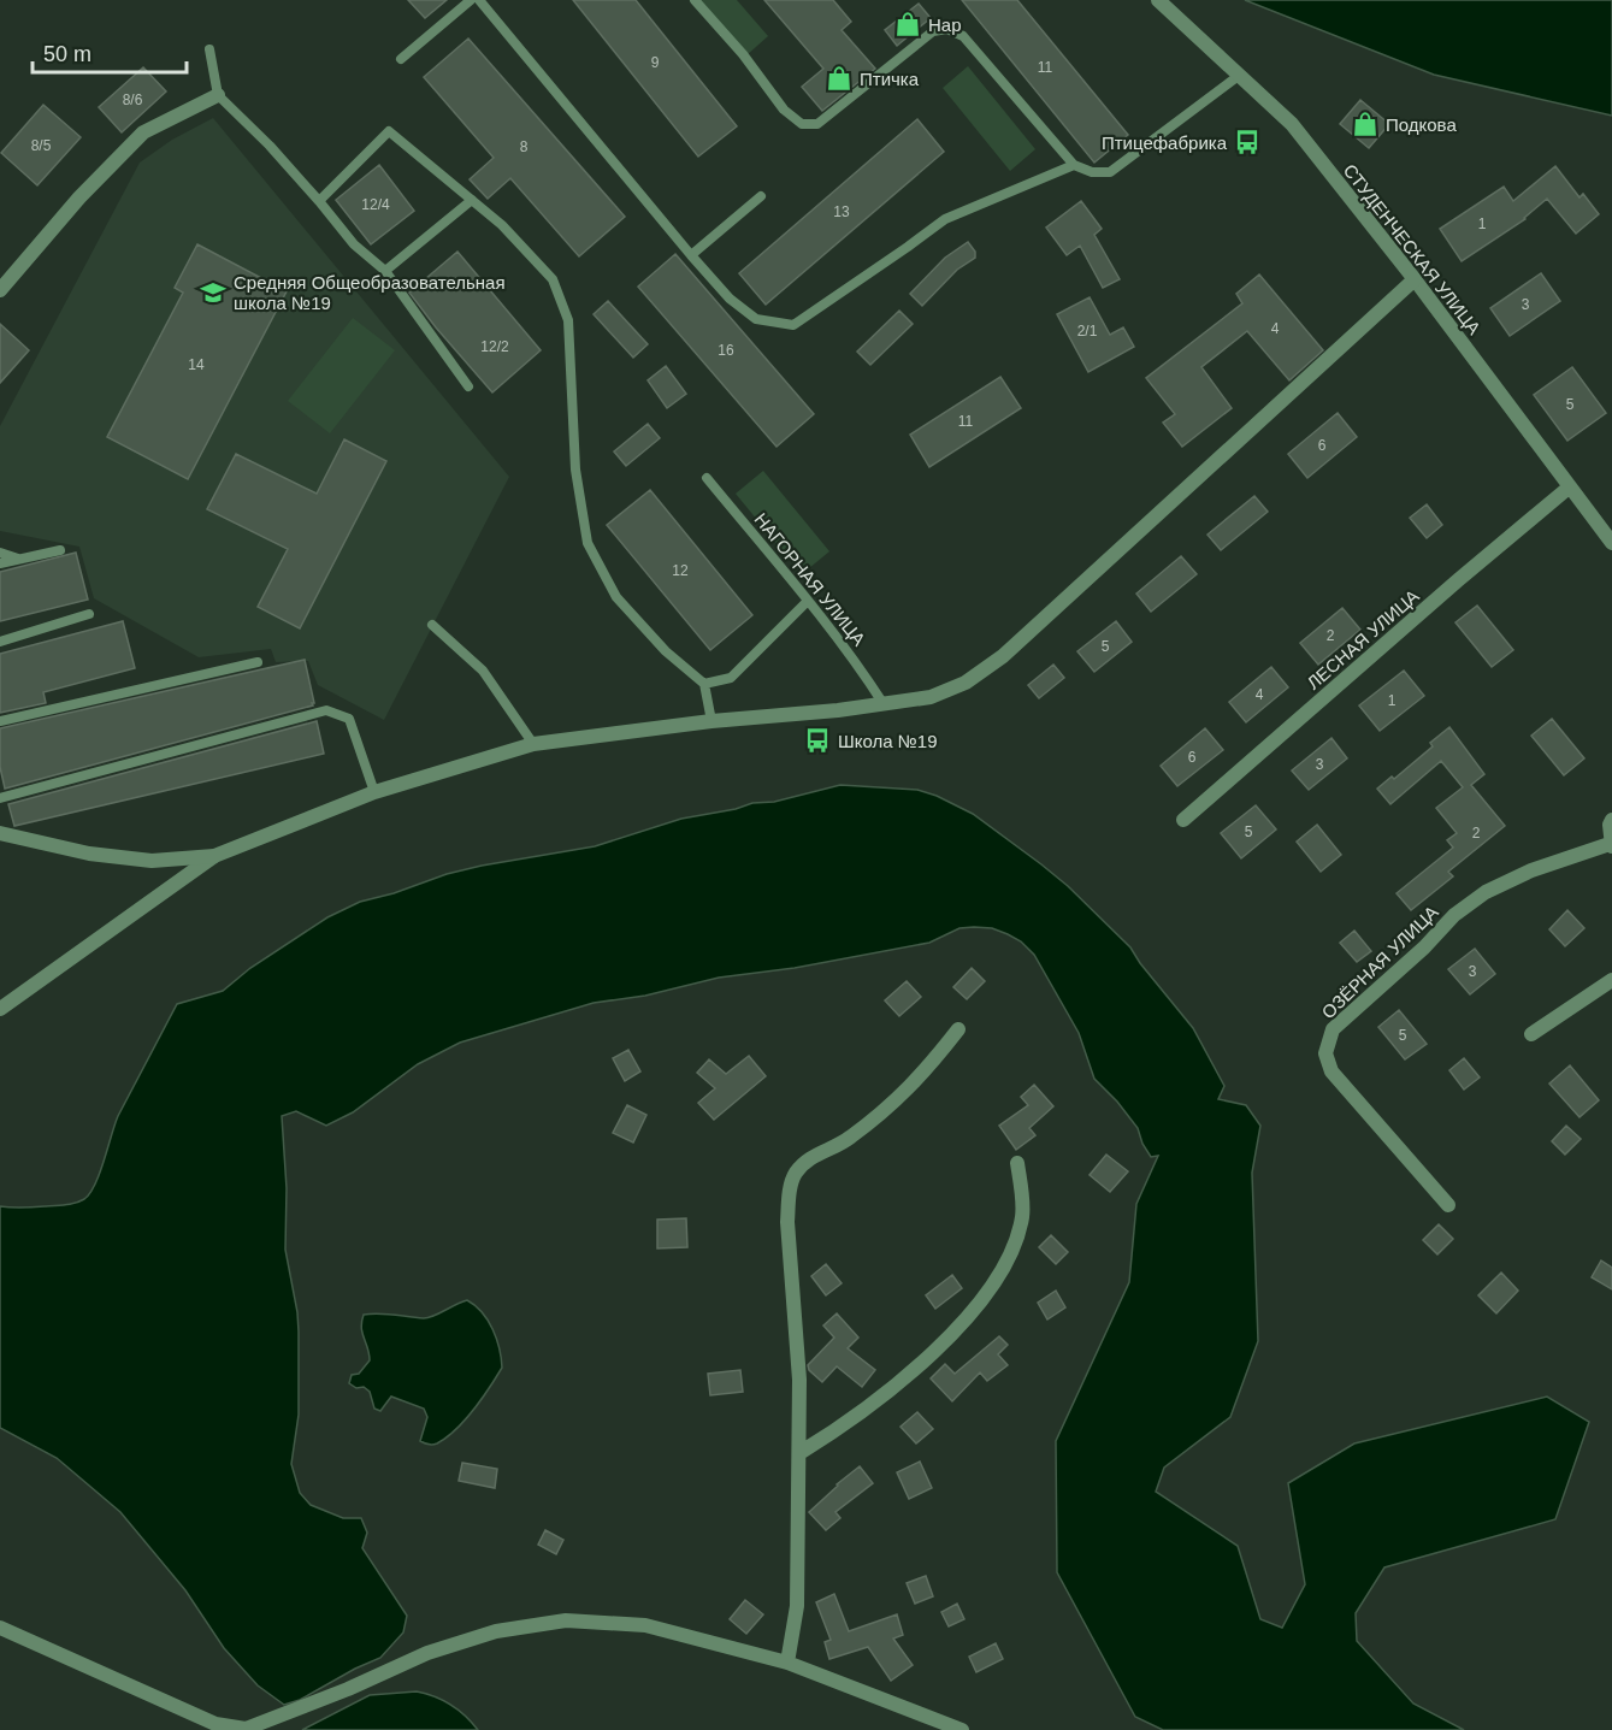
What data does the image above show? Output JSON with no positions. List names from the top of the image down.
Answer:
{
  "streets": {
    "street": ["СТУДЕНЧЕСКАЯ УЛИЦА", "ЛЕСНАЯ УЛИЦА", "ОЗЁРНАЯ УЛИЦА"],
    "lane": ["НАГОРНАЯ УЛИЦА"]
  },
  "crossings": [
    ["СТУДЕНЧЕСКАЯ УЛИЦА", "ЛЕСНАЯ УЛИЦА"]
  ],
  "places": {
    "shop": ["Нар", "Птичка", "Подкова"],
    "bus stop": ["Птицефабрика", "Школа №19"],
    "school or university": ["Средняя Общеобразовательная школа №19"]
  },
  "house_numbers": [
    "9",
    "11",
    "8/6",
    "8/5",
    "8",
    "12/4",
    "13",
    "1",
    "3",
    "4",
    "2/1",
    "12/2",
    "16",
    "14",
    "5",
    "11",
    "6",
    "12",
    "2",
    "5",
    "4",
    "1",
    "6",
    "3",
    "5",
    "2",
    "3",
    "5"
  ],
  "scale_bar": "50 m"
}
